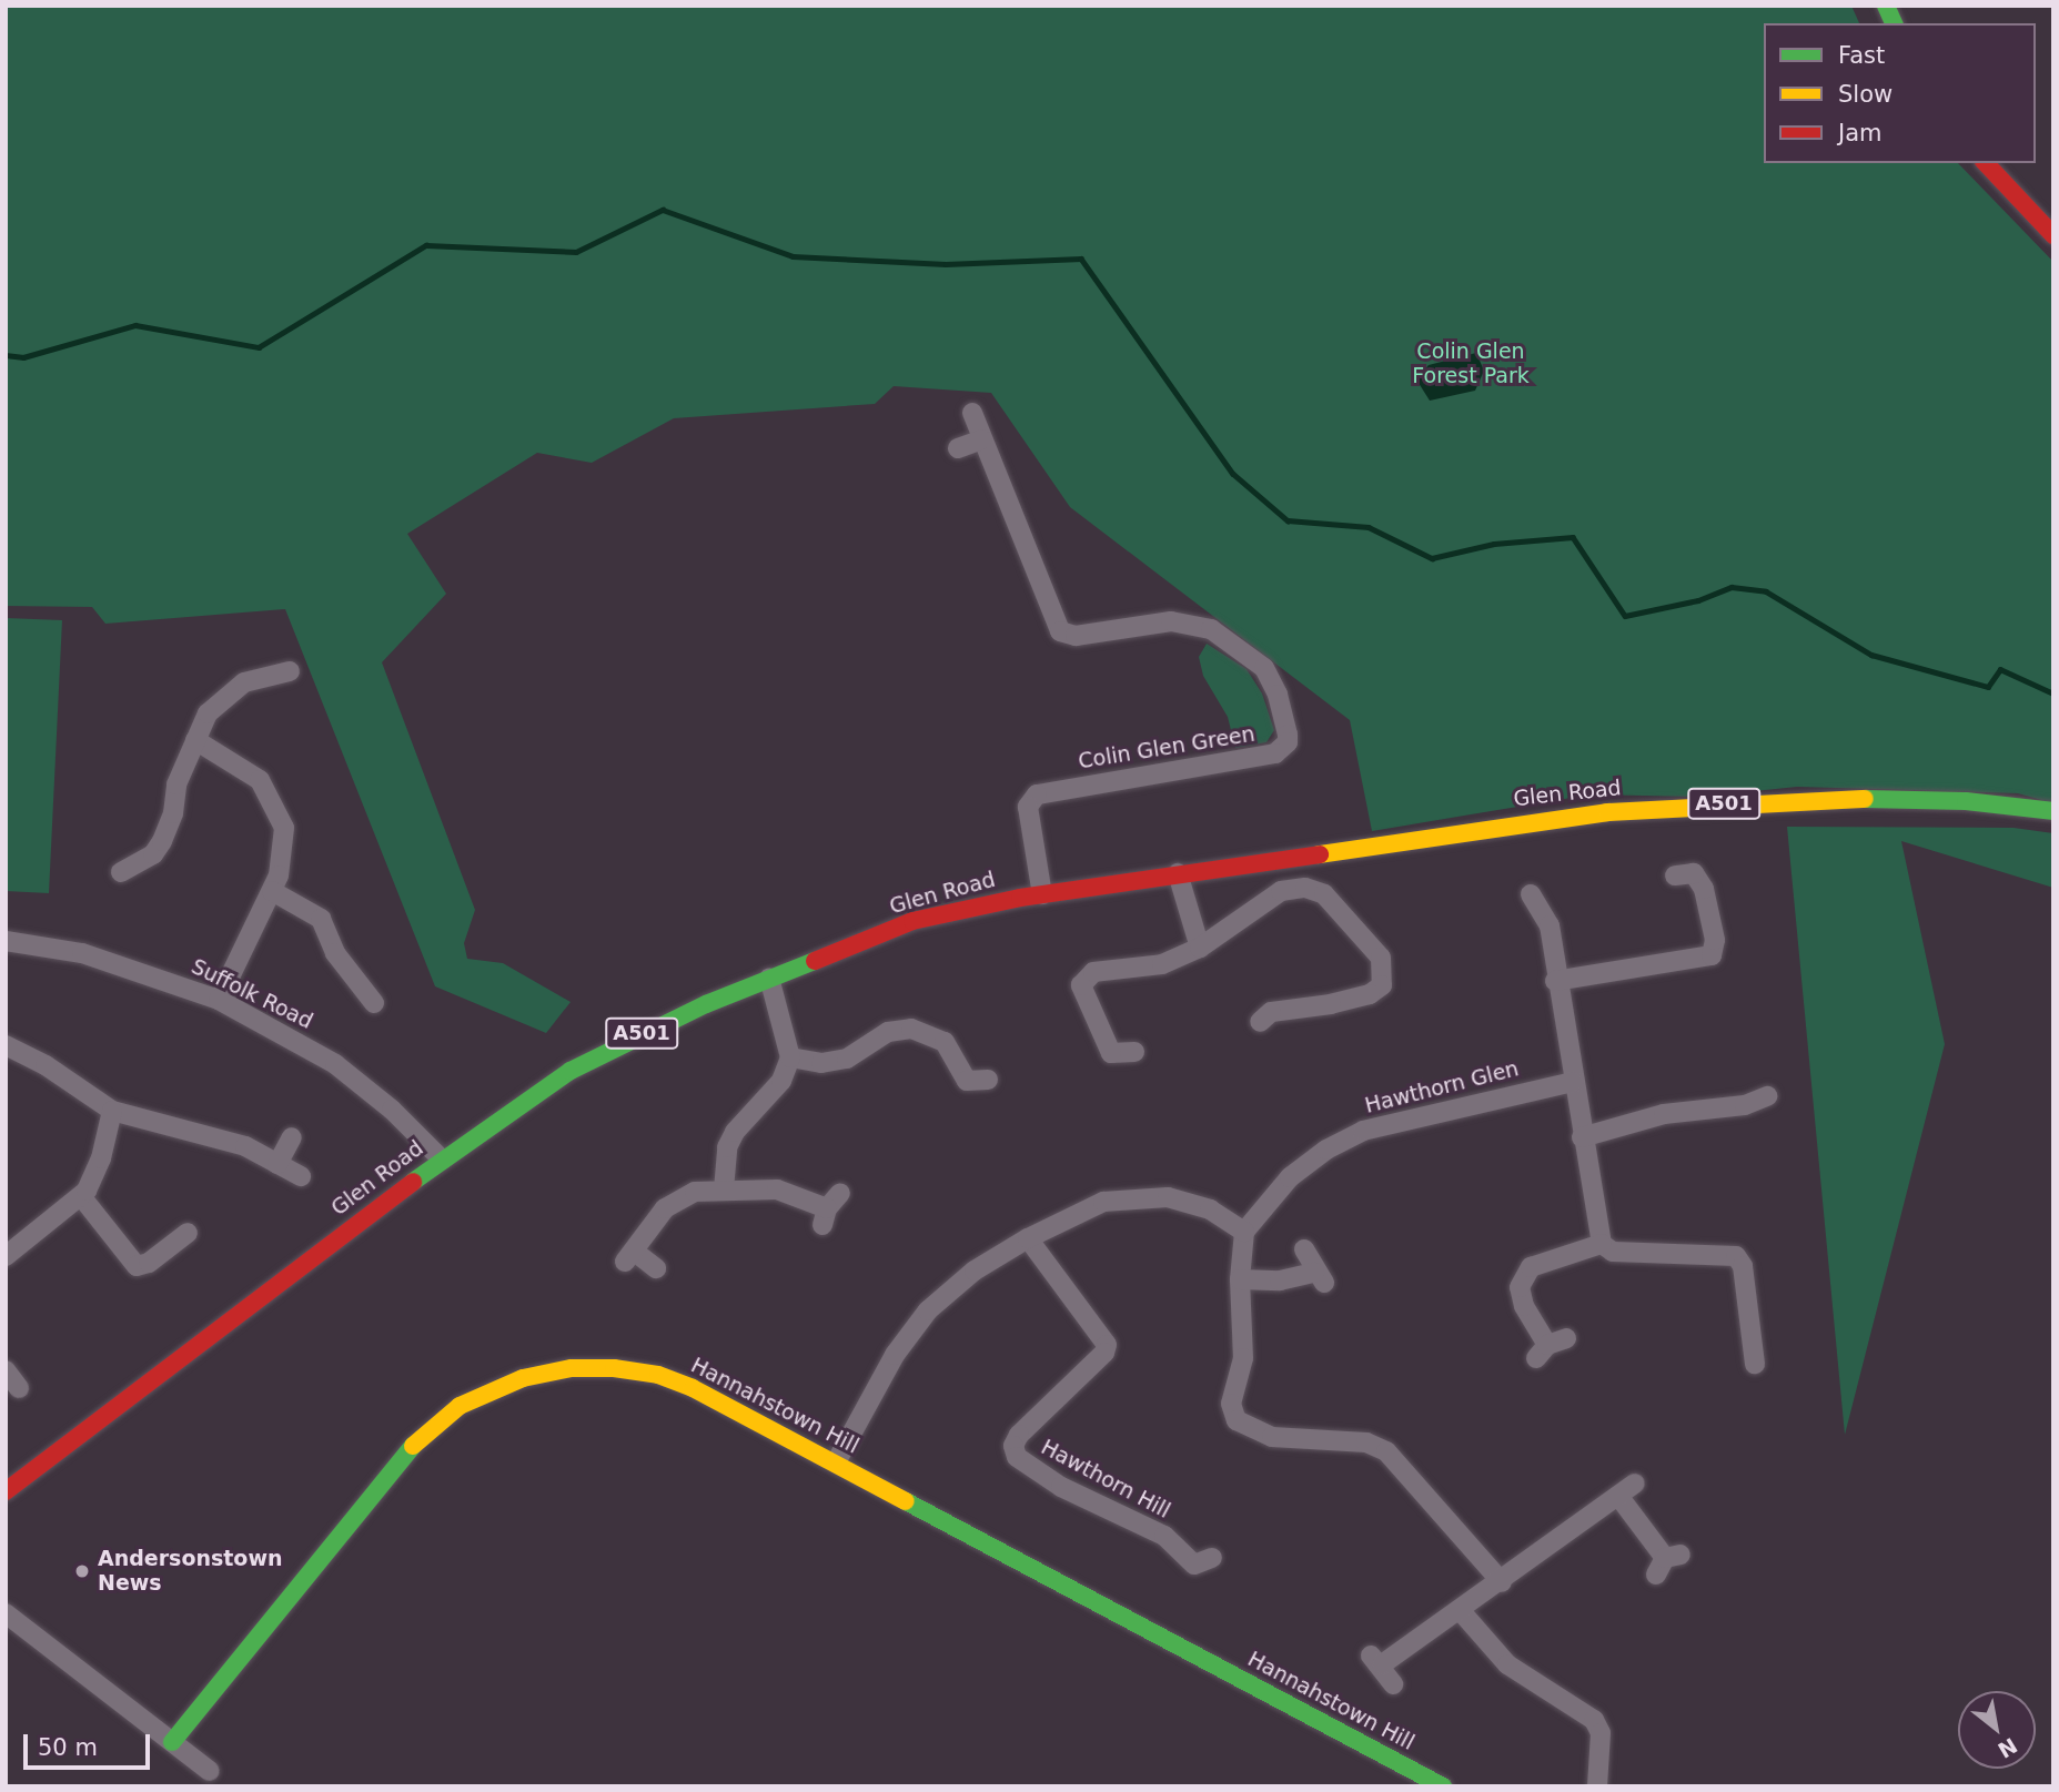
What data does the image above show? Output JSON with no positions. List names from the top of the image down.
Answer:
{
  "streets": {
    "main road": ["Glen Road", "A501", "Hannahstown Hill"],
    "street": [
      "Colin Glen Green",
      "Suffolk Road",
      "Hawthorn Glen",
      "Hawthorn Hill"
    ]
  },
  "crossings": [
    ["Colin Glen Green", "Glen Road"],
    ["Glen Road", "Suffolk Road"]
  ],
  "parks": ["Colin Glen Forest Park"],
  "places": ["Andersonstown News"],
  "legend": ["Fast", "Slow", "Jam"],
  "scale_bar": "50 m",
  "north": "bottom right"
}
